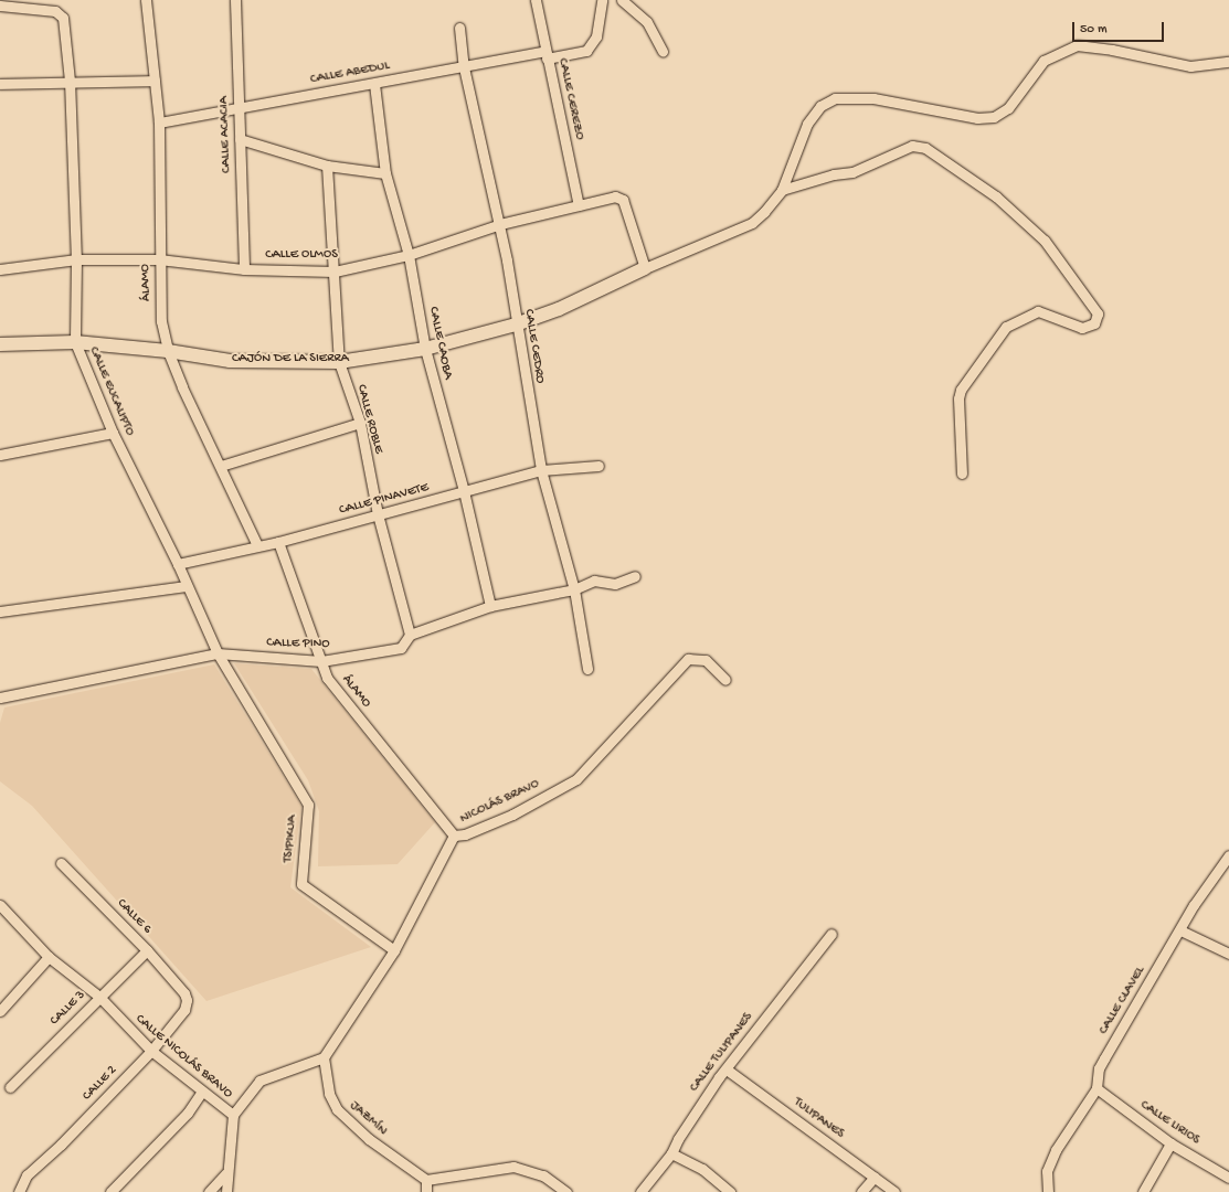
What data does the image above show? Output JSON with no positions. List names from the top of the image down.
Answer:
{
  "streets": {
    "street": [
      "CALLE ABEDUL",
      "CALLE CEREZO",
      "CALLE ACACIA",
      "CALLE OLMOS",
      "ÁLAMO",
      "CALLE CAOBA",
      "CALLE CEDRO",
      "CAJÓN DE LA SIERRA",
      "CALLE EUCALIPTO",
      "CALLE ROBLE",
      "CALLE PINAVETE",
      "CALLE PINO",
      "NICOLÁS BRAVO",
      "TSIPIKUA",
      "CALLE 6",
      "CALLE CLAVEL",
      "CALLE 3",
      "CALLE TULIPANES",
      "CALLE NICOLÁS BRAVO",
      "CALLE 2",
      "JAZMÍN",
      "TULIPANES",
      "CALLE LIRIOS"
    ]
  },
  "crossings": [
    ["CALLE ABEDUL", "CALLE CEREZO"],
    ["CALLE ABEDUL", "CALLE ACACIA"],
    ["CALLE ABEDUL", "ÁLAMO"],
    ["CALLE ABEDUL", "CALLE CAOBA"],
    ["CALLE ABEDUL", "CALLE CEDRO"],
    ["CALLE CEREZO", "CALLE OLMOS"],
    ["CALLE ACACIA", "CALLE OLMOS"],
    ["CALLE OLMOS", "ÁLAMO"],
    ["CALLE OLMOS", "CALLE CAOBA"],
    ["CALLE OLMOS", "CALLE CEDRO"],
    ["CALLE OLMOS", "CAJÓN DE LA SIERRA"],
    ["CALLE OLMOS", "CALLE EUCALIPTO"],
    ["CALLE OLMOS", "CALLE ROBLE"],
    ["ÁLAMO", "CAJÓN DE LA SIERRA"],
    ["ÁLAMO", "CALLE PINAVETE"],
    ["ÁLAMO", "CALLE PINO"],
    ["ÁLAMO", "NICOLÁS BRAVO"],
    ["CALLE CAOBA", "CAJÓN DE LA SIERRA"],
    ["CALLE CAOBA", "CALLE PINAVETE"],
    ["CALLE CAOBA", "CALLE PINO"],
    ["CALLE CEDRO", "CAJÓN DE LA SIERRA"],
    ["CALLE CEDRO", "CALLE PINAVETE"],
    ["CALLE CEDRO", "CALLE PINO"],
    ["CAJÓN DE LA SIERRA", "CALLE EUCALIPTO"],
    ["CAJÓN DE LA SIERRA", "CALLE ROBLE"],
    ["CALLE EUCALIPTO", "CALLE PINAVETE"],
    ["CALLE EUCALIPTO", "CALLE PINO"],
    ["CALLE EUCALIPTO", "TSIPIKUA"],
    ["CALLE ROBLE", "CALLE PINAVETE"],
    ["CALLE ROBLE", "CALLE PINO"],
    ["CALLE PINO", "TSIPIKUA"],
    ["NICOLÁS BRAVO", "TSIPIKUA"],
    ["NICOLÁS BRAVO", "CALLE NICOLÁS BRAVO"],
    ["NICOLÁS BRAVO", "JAZMÍN"],
    ["CALLE 6", "CALLE 3"],
    ["CALLE 6", "CALLE 2"],
    ["CALLE CLAVEL", "CALLE LIRIOS"],
    ["CALLE 3", "CALLE NICOLÁS BRAVO"],
    ["CALLE TULIPANES", "TULIPANES"],
    ["CALLE NICOLÁS BRAVO", "CALLE 2"],
    ["CALLE NICOLÁS BRAVO", "JAZMÍN"]
  ],
  "scale_bar": "50 m"
}
